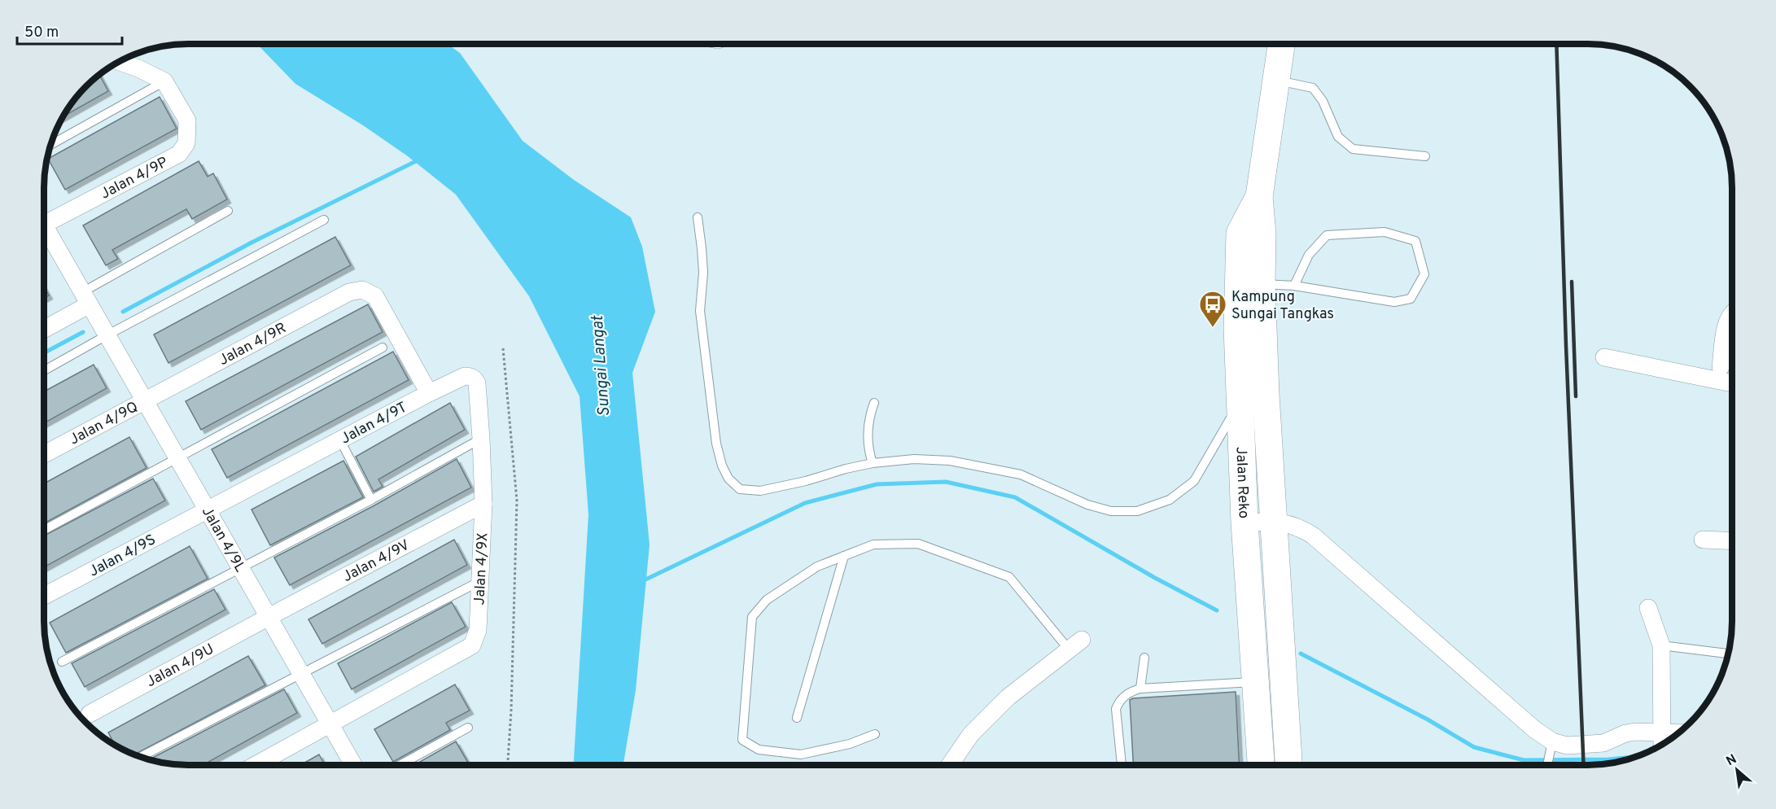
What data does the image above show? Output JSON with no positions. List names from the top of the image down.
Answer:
{
  "streets": {
    "main road": ["Jalan Reko"],
    "street": [
      "Jalan 4/9P",
      "Jalan 4/9R",
      "Jalan 4/9Q",
      "Jalan 4/9T",
      "Jalan 4/9L",
      "Jalan 4/9S",
      "Jalan 4/9V",
      "Jalan 4/9X",
      "Jalan 4/9U"
    ]
  },
  "crossings": [
    ["Jalan 4/9R", "Jalan 4/9Q"],
    ["Jalan 4/9R", "Jalan 4/9T"],
    ["Jalan 4/9R", "Jalan 4/9L"],
    ["Jalan 4/9R", "Jalan 4/9X"],
    ["Jalan 4/9Q", "Jalan 4/9L"],
    ["Jalan 4/9T", "Jalan 4/9L"],
    ["Jalan 4/9T", "Jalan 4/9S"],
    ["Jalan 4/9T", "Jalan 4/9X"],
    ["Jalan 4/9L", "Jalan 4/9S"],
    ["Jalan 4/9L", "Jalan 4/9V"],
    ["Jalan 4/9L", "Jalan 4/9X"],
    ["Jalan 4/9L", "Jalan 4/9U"],
    ["Jalan 4/9V", "Jalan 4/9X"],
    ["Jalan 4/9V", "Jalan 4/9U"]
  ],
  "water": ["Sungai Langat"],
  "places": {
    "bus stop": ["Kampung Sungai Tangkas"]
  },
  "scale_bar": "50 m",
  "north": "top left"
}
